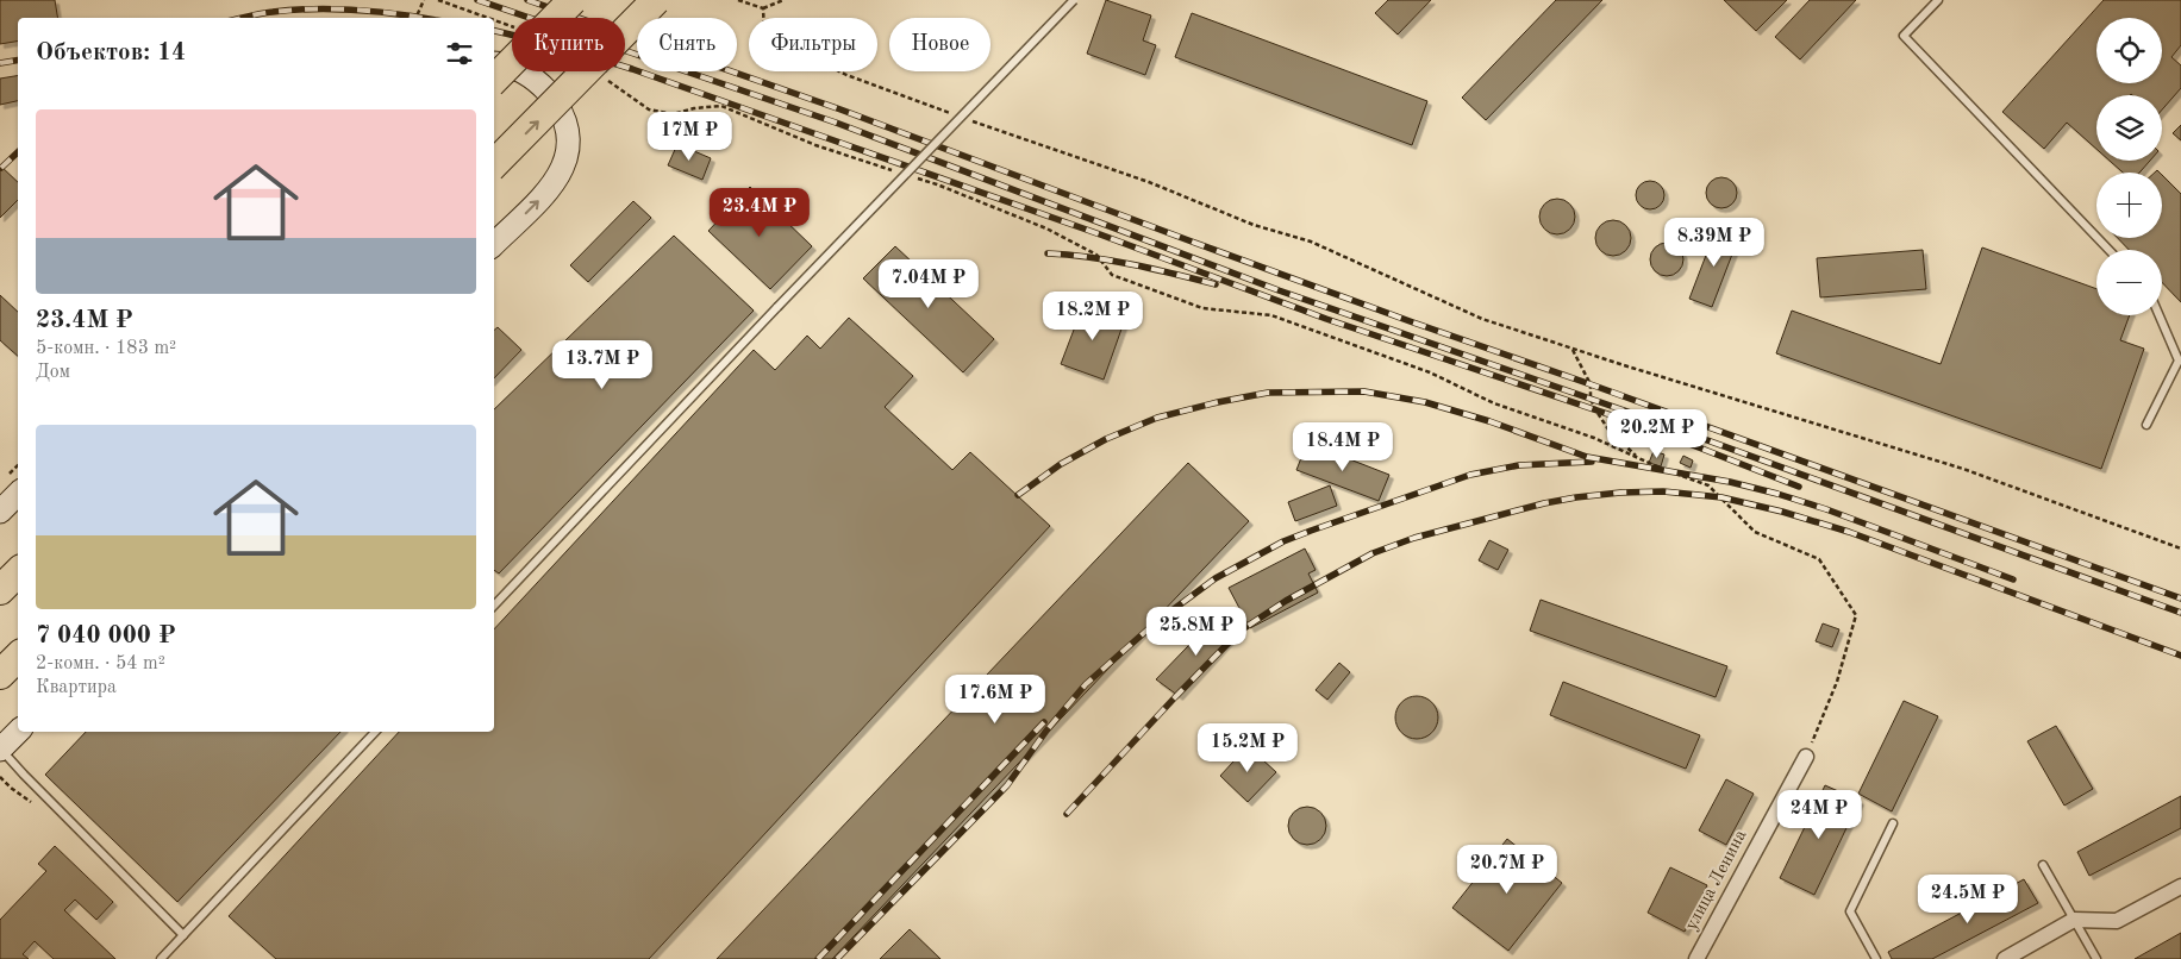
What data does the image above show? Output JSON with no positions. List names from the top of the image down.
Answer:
{
  "streets": {
    "street": ["улица Ленина"]
  },
  "page": {
    "map_buttons": ["+", "−"],
    "chip": [
      "Купить",
      "Снять",
      "Фильтры",
      "Новое"
    ],
    "heading": "Объектов: 14",
    "list": [
      {
        "name": "23.4M ₽",
        "note": "5-комн. · 183 m² · Дом"
      },
      {
        "name": "7 040 000 ₽",
        "note": "2-комн. · 54 m² · Квартира"
      }
    ],
    "price": [
      "17M ₽",
      "23.4M ₽",
      "8.39M ₽",
      "7.04M ₽",
      "18.2M ₽",
      "13.7M ₽",
      "20.2M ₽",
      "18.4M ₽",
      "25.8M ₽",
      "17.6M ₽",
      "15.2M ₽",
      "24M ₽",
      "20.7M ₽",
      "24.5M ₽"
    ]
  }
}
